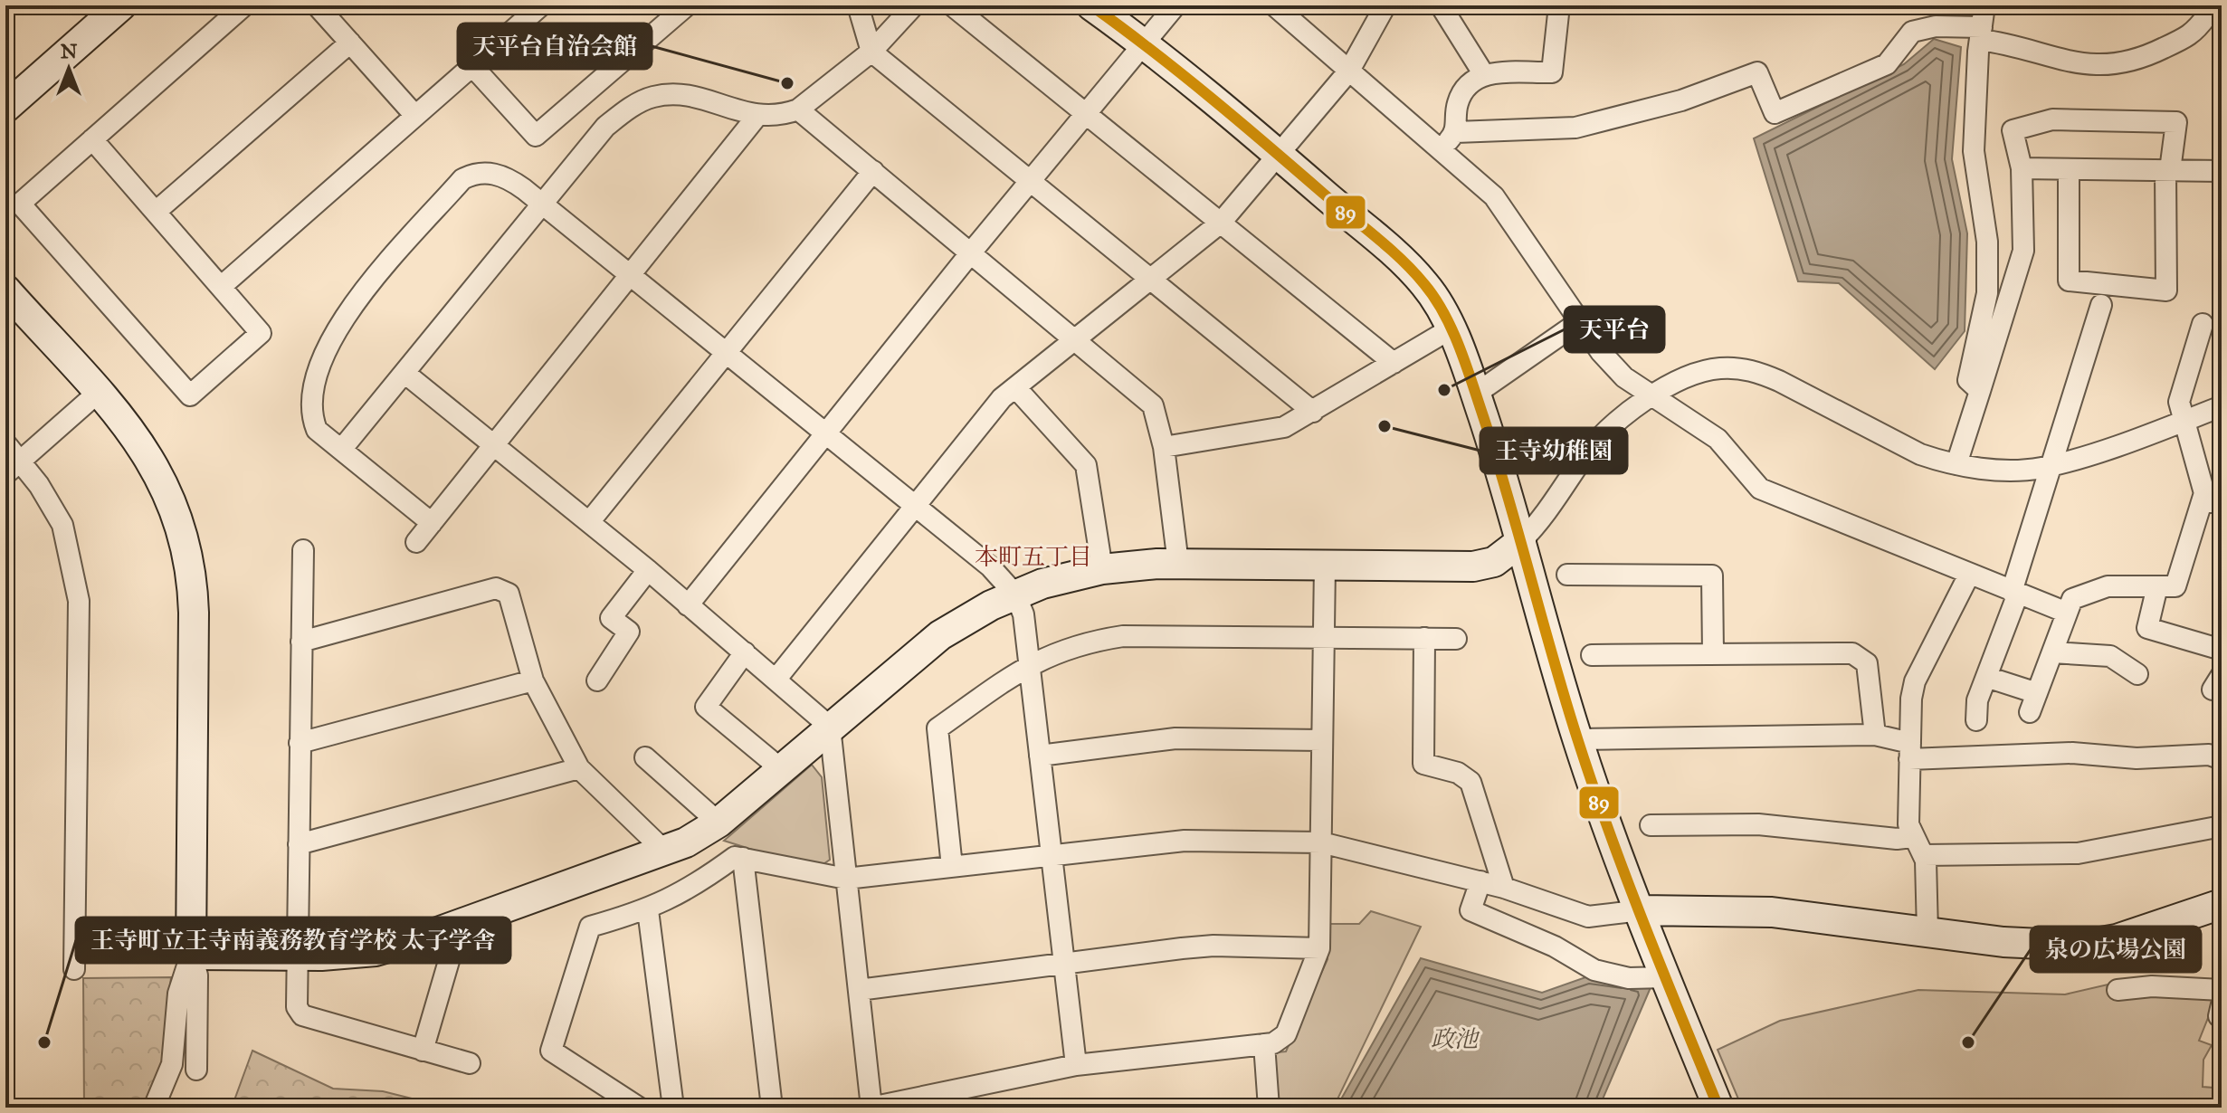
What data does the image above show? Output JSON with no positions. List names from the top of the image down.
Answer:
{
  "districts": ["本町五丁目"],
  "water": ["政池"],
  "places": [
    "天平台自治会館",
    "天平台",
    "王寺幼稚園",
    "王寺町立王寺南義務教育学校 太子学舎",
    "泉の広場公園"
  ],
  "lines": ["transit line 89"],
  "north": "top"
}
